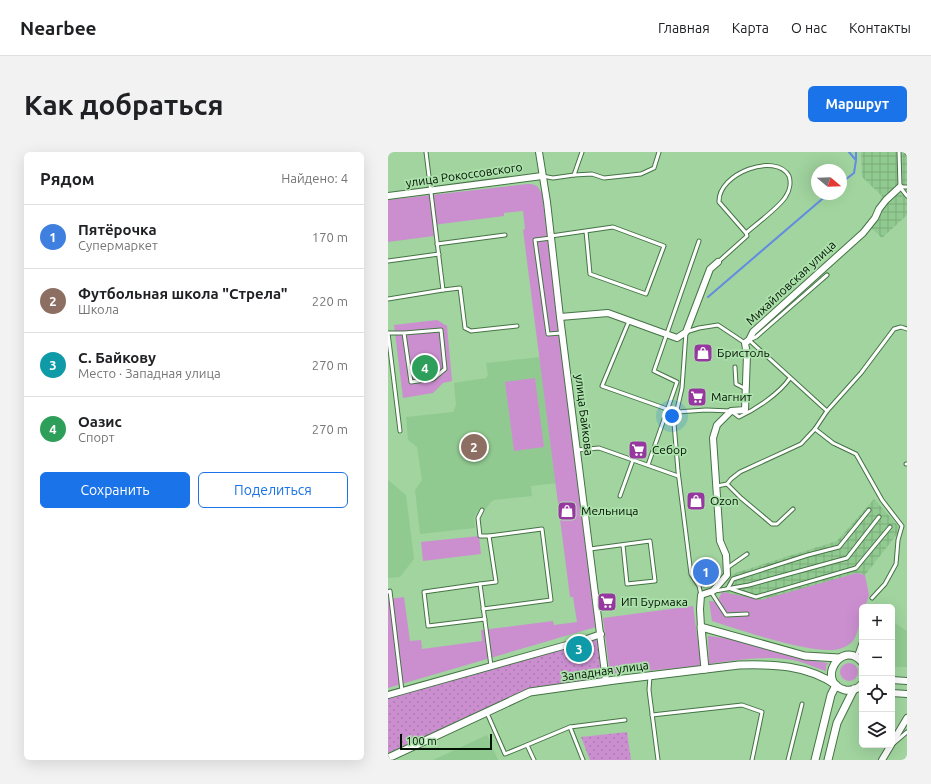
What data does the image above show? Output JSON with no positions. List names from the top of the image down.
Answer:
{
  "streets": {
    "street": [
      "улица Рокоссовского",
      "Михайловская улица",
      "улица Байкова",
      "Западная улица"
    ]
  },
  "crossings": [
    ["улица Рокоссовского", "улица Байкова"],
    ["улица Байкова", "Западная улица"]
  ],
  "places": {
    "shop": ["Бристоль", "Ozon", "Мельница"],
    "supermarket": ["Магнит", "Себор", "ИП Бурмака"]
  },
  "scale_bar": "100 m",
  "north": "right",
  "page": {
    "header": "Nearbee",
    "nav": [
      "Главная",
      "Карта",
      "О нас",
      "Контакты"
    ],
    "buttons": [
      "Маршрут",
      ["Сохранить", "Поделиться"]
    ],
    "title": "Как добраться",
    "heading": ["Рядом", "Найдено: 4"],
    "list": [
      {
        "mark": "1",
        "name": "Пятёрочка",
        "note": "Супермаркет",
        "value": "170 m"
      },
      {
        "mark": "2",
        "name": "Футбольная школа \"Стрела\"",
        "note": "Школа",
        "value": "220 m"
      },
      {
        "mark": "3",
        "name": "С. Байкову",
        "note": "Место · Западная улица",
        "value": "270 m"
      },
      {
        "mark": "4",
        "name": "Оазис",
        "note": "Спорт",
        "value": "270 m"
      }
    ],
    "pins": [
      "4",
      "2",
      "1",
      "3"
    ],
    "map_buttons": ["+", "−"],
    "scale": "100 m"
  }
}
